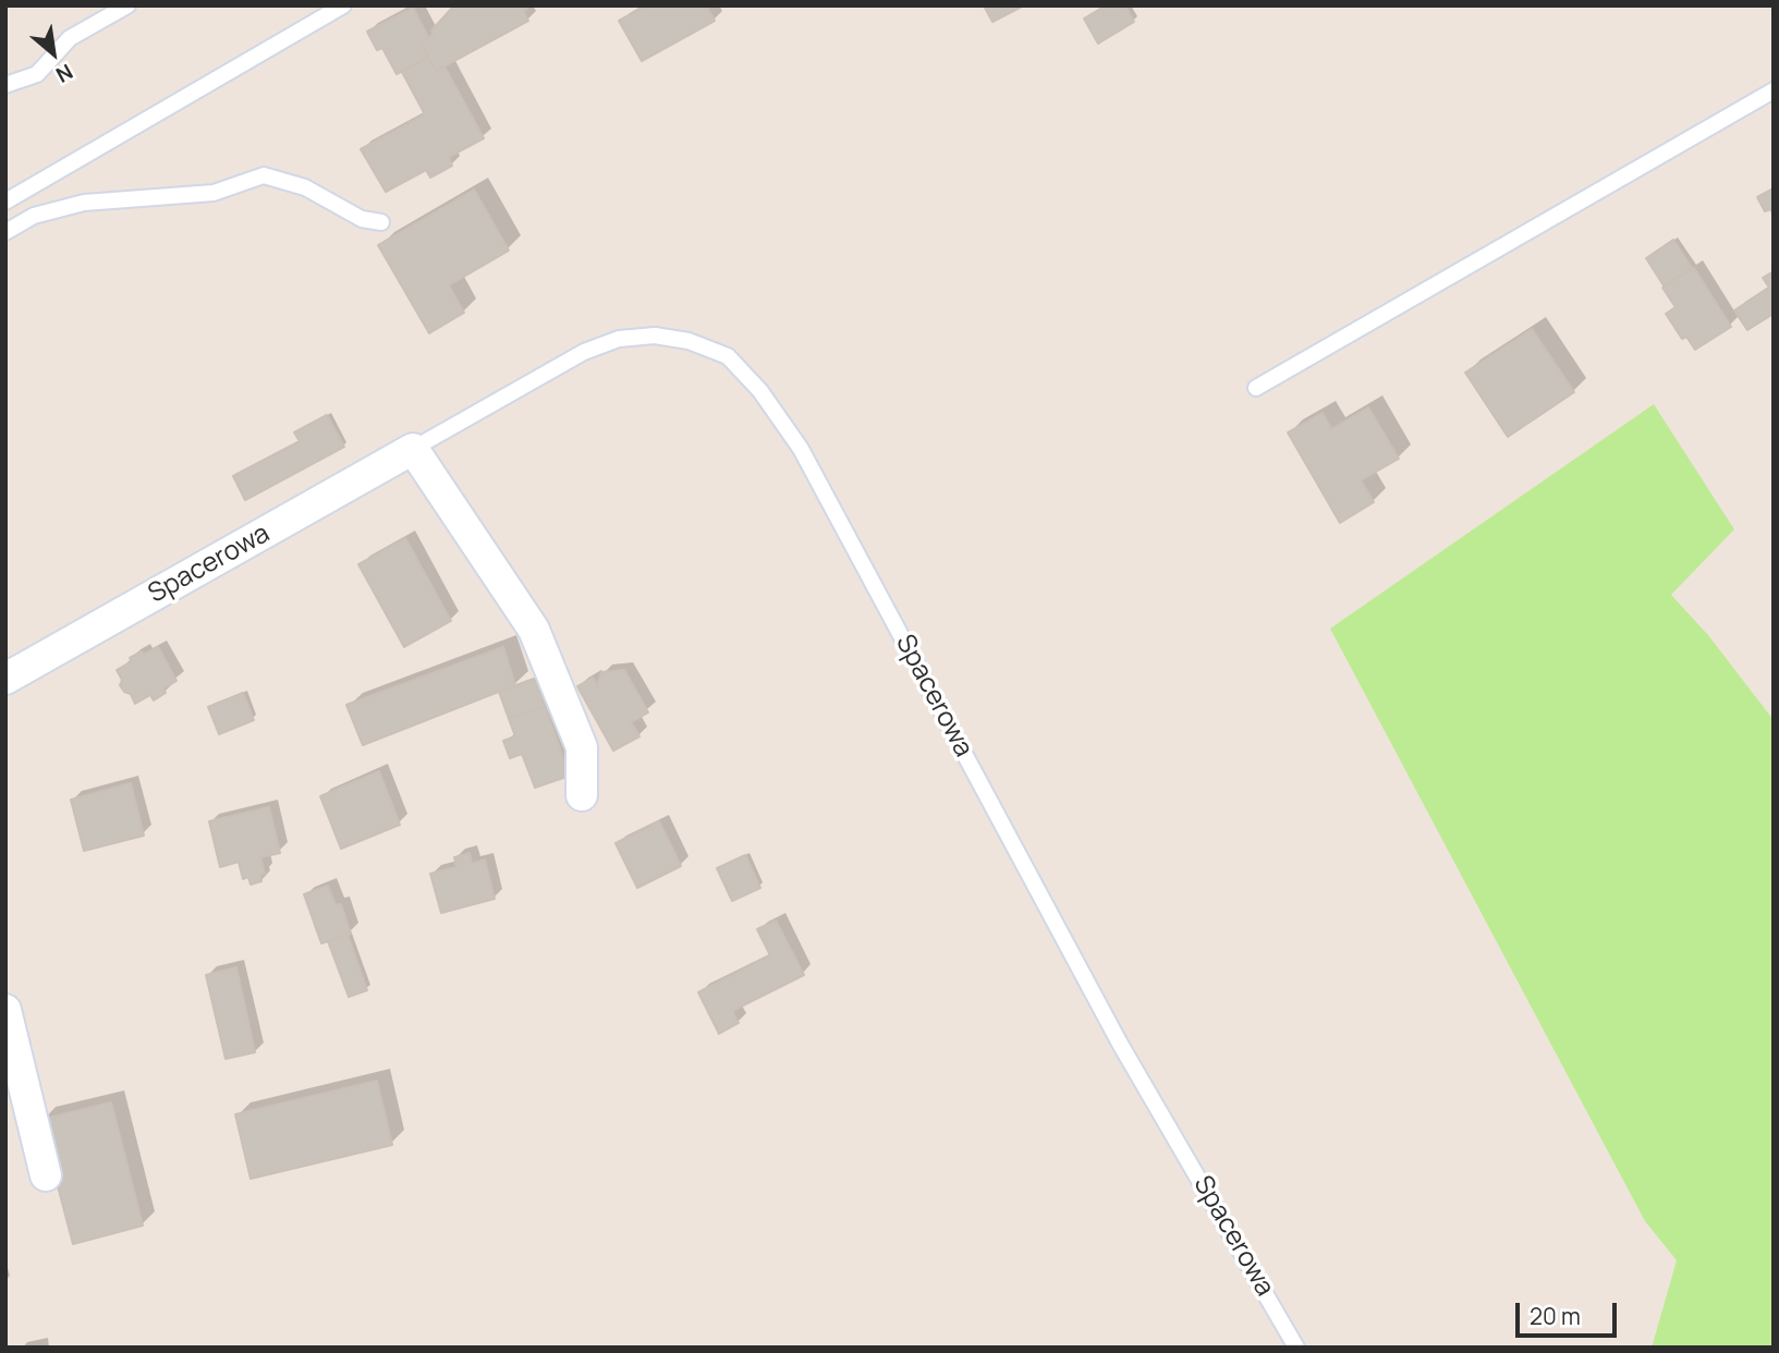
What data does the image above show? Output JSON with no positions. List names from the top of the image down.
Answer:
{
  "streets": {
    "street": ["Spacerowa"]
  },
  "scale_bar": "20 m",
  "north": "bottom right"
}
